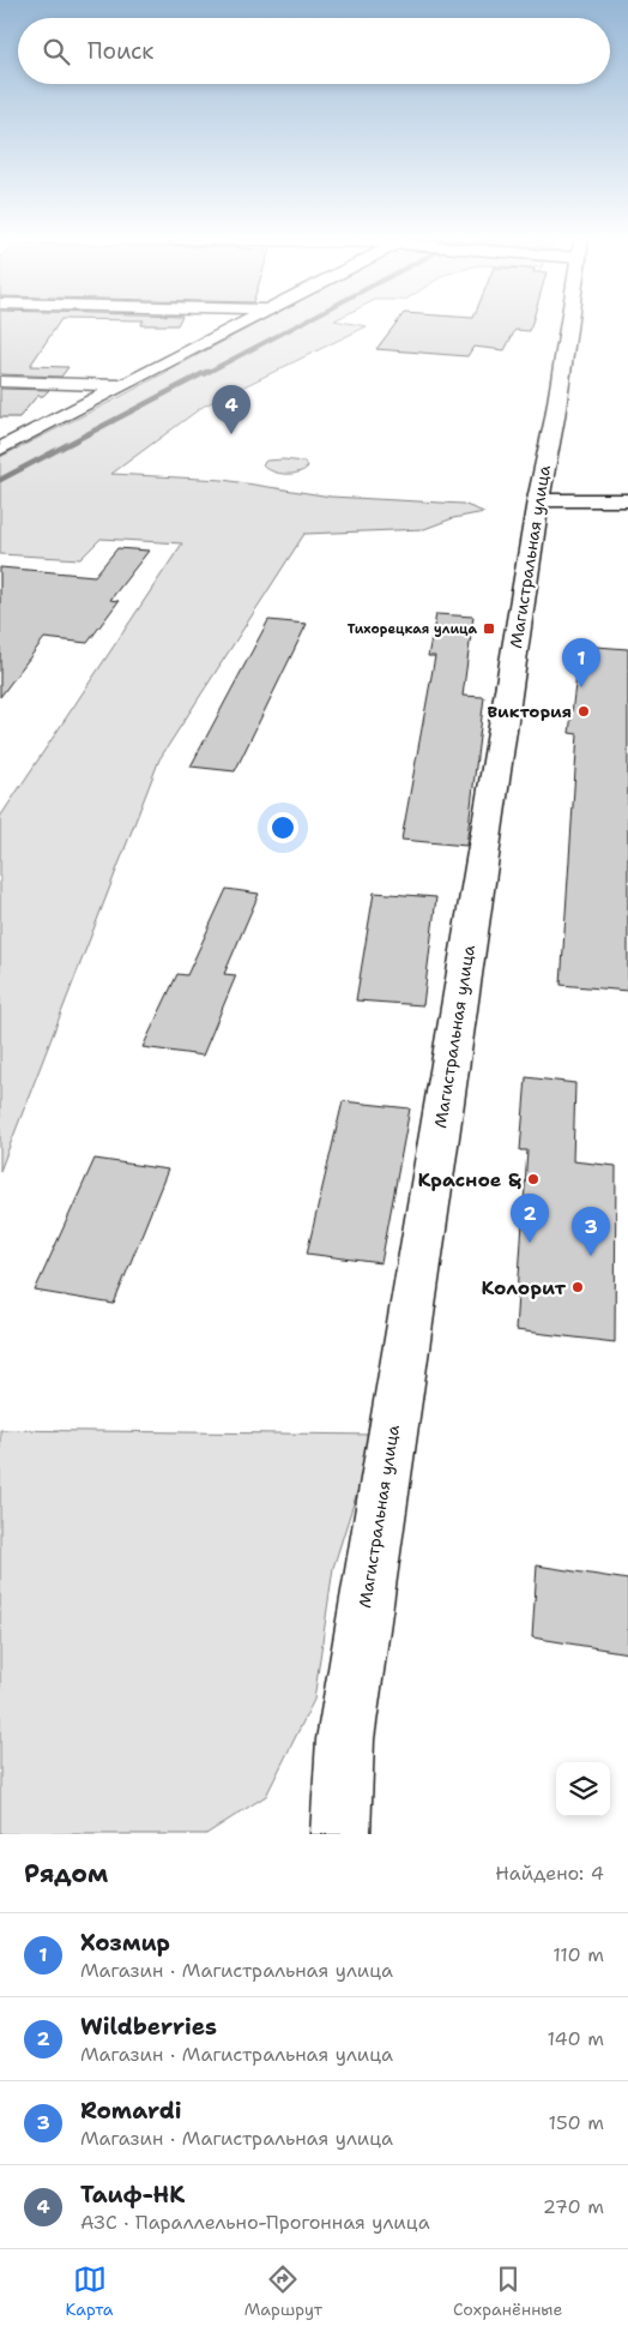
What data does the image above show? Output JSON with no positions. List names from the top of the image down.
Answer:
{
  "streets": {
    "street": ["Магистральная улица"]
  },
  "places": {
    "transit": ["Тихорецкая улица"],
    "other": ["Виктория", "Красное &", "Колорит"]
  },
  "page": {
    "search": "Поиск",
    "pins": [
      "4",
      "1",
      "2",
      "3"
    ],
    "heading": ["Рядом", "Найдено: 4"],
    "list": [
      {
        "mark": "1",
        "name": "Хозмир",
        "note": "Магазин · Магистральная улица",
        "value": "110 m"
      },
      {
        "mark": "2",
        "name": "Wildberries",
        "note": "Магазин · Магистральная улица",
        "value": "140 m"
      },
      {
        "mark": "3",
        "name": "Romardi",
        "note": "Магазин · Магистральная улица",
        "value": "150 m"
      },
      {
        "mark": "4",
        "name": "Таиф-НК",
        "note": "АЗС · Параллельно-Прогонная улица",
        "value": "270 m"
      }
    ],
    "nav": ["Карта", "Маршрут", "Сохранённые"]
  }
}
